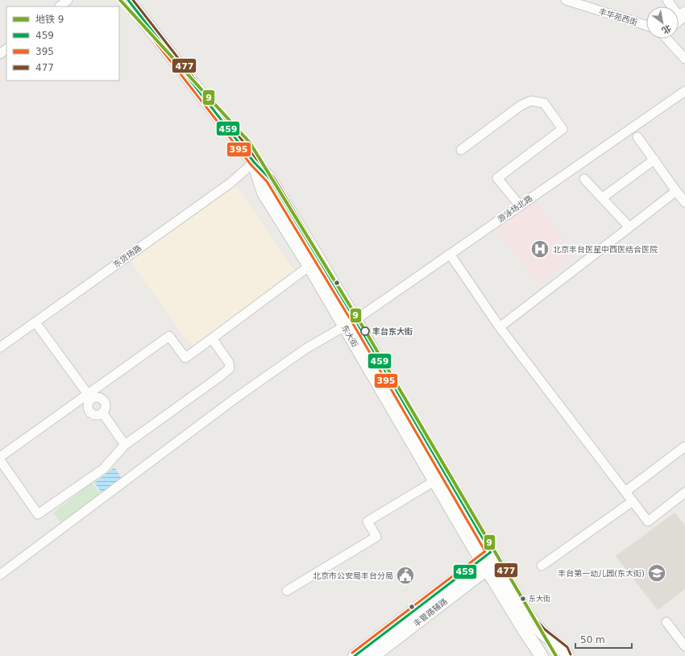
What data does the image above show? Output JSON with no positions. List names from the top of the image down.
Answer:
{
  "streets": {
    "main road": ["东大街", "丰管路辅路"],
    "street": ["丰华苑西街", "游泳场北路", "东货场路"]
  },
  "crossings": [
    ["游泳场北路", "东大街"],
    ["东货场路", "东大街"],
    ["东大街", "丰管路辅路"]
  ],
  "places": {
    "hospital": ["北京丰台医星中西医结合医院"],
    "other": ["丰台东大街", "东大街"],
    "school or university": ["丰台第一幼儿园(东大街)"],
    "public building": ["北京市公安局丰台分局"]
  },
  "lines": [
    "metro line 9",
    "transit line 459",
    "transit line 477",
    "transit line 395"
  ],
  "legend": [
    "地铁 9",
    "459",
    "395",
    "477"
  ],
  "scale_bar": "50 m",
  "north": "bottom right"
}
